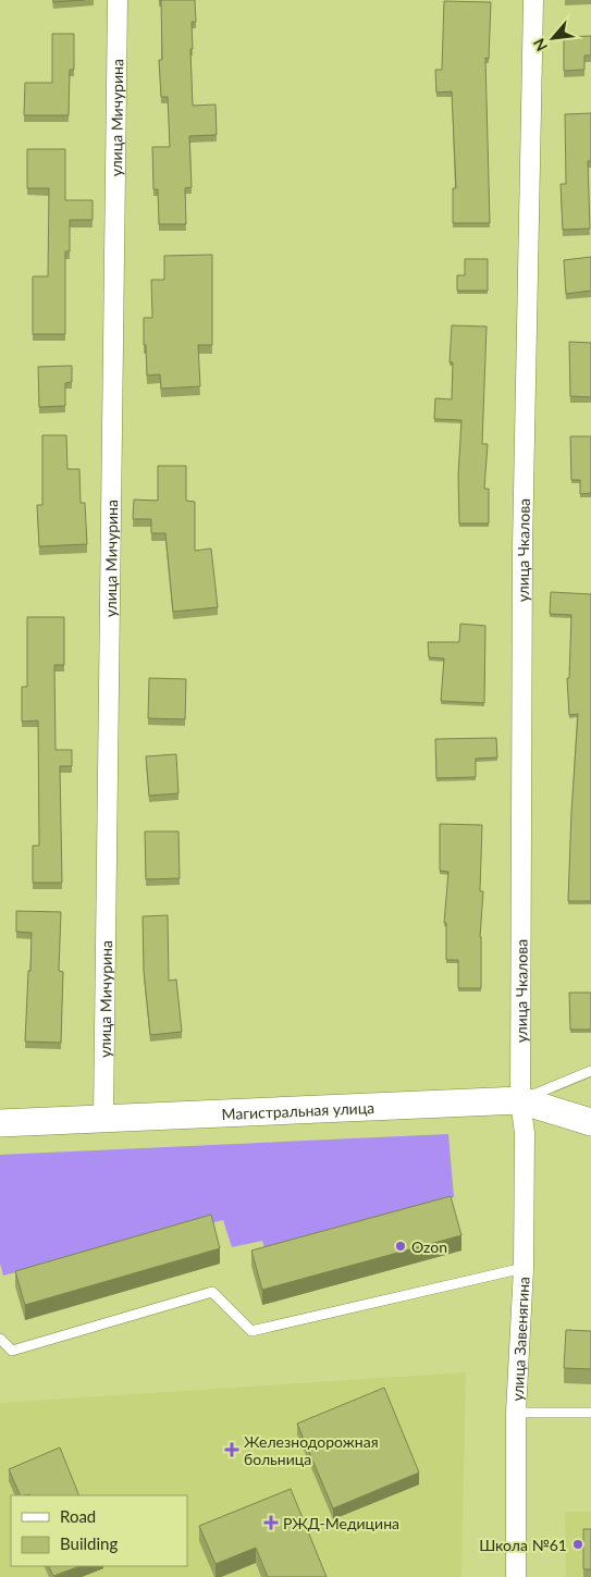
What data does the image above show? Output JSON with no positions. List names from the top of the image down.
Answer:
{
  "streets": {
    "main road": ["Магистральная улица"],
    "street": ["улица Мичурина", "улица Чкалова", "улица Завенягина"]
  },
  "crossings": [
    ["улица Мичурина", "Магистральная улица"],
    ["улица Чкалова", "Магистральная улица"],
    ["улица Чкалова", "улица Завенягина"],
    ["Магистральная улица", "улица Завенягина"]
  ],
  "places": {
    "other": ["Ozon", "Школа №61"],
    "health": ["Железнодорожная больница", "РЖД-Медицина"]
  },
  "legend": ["Road", "Building"],
  "north": "bottom left"
}
